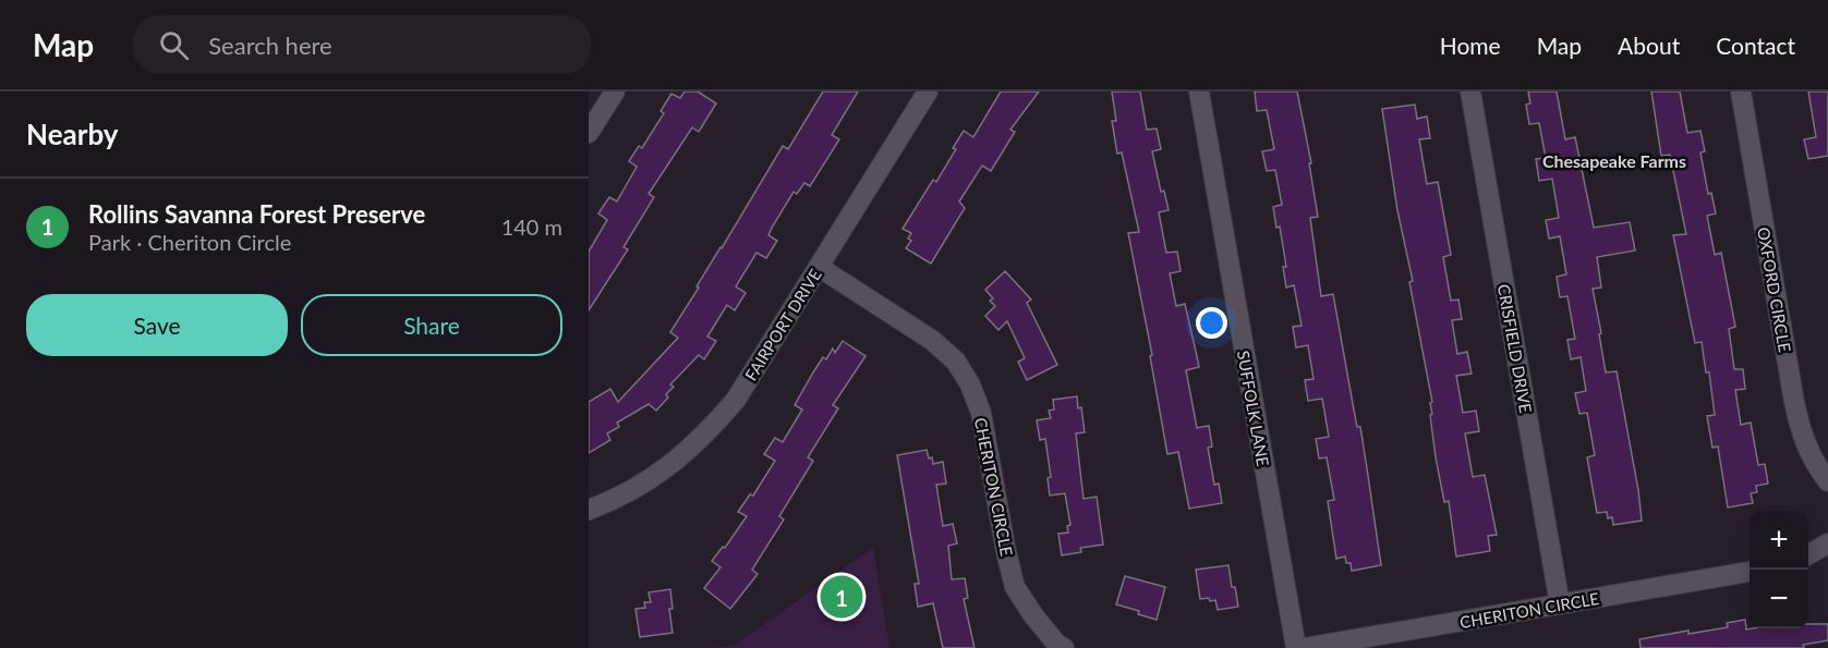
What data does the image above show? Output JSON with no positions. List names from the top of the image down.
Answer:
{
  "streets": {
    "street": [
      "OXFORD CIRCLE",
      "FAIRPORT DRIVE",
      "CRISFIELD DRIVE",
      "SUFFOLK LANE",
      "CHERITON CIRCLE"
    ]
  },
  "crossings": [
    ["FAIRPORT DRIVE", "CHERITON CIRCLE"],
    ["CRISFIELD DRIVE", "CHERITON CIRCLE"]
  ],
  "districts": ["Chesapeake Farms"],
  "page": {
    "header": "Map",
    "search": "Search here",
    "nav": [
      "Home",
      "Map",
      "About",
      "Contact"
    ],
    "heading": "Nearby",
    "list": [
      {
        "mark": "1",
        "name": "Rollins Savanna Forest Preserve",
        "note": "Park · Cheriton Circle",
        "value": "140 m"
      }
    ],
    "buttons": ["Save", "Share"],
    "map_buttons": ["+", "−"],
    "pins": "1"
  }
}
